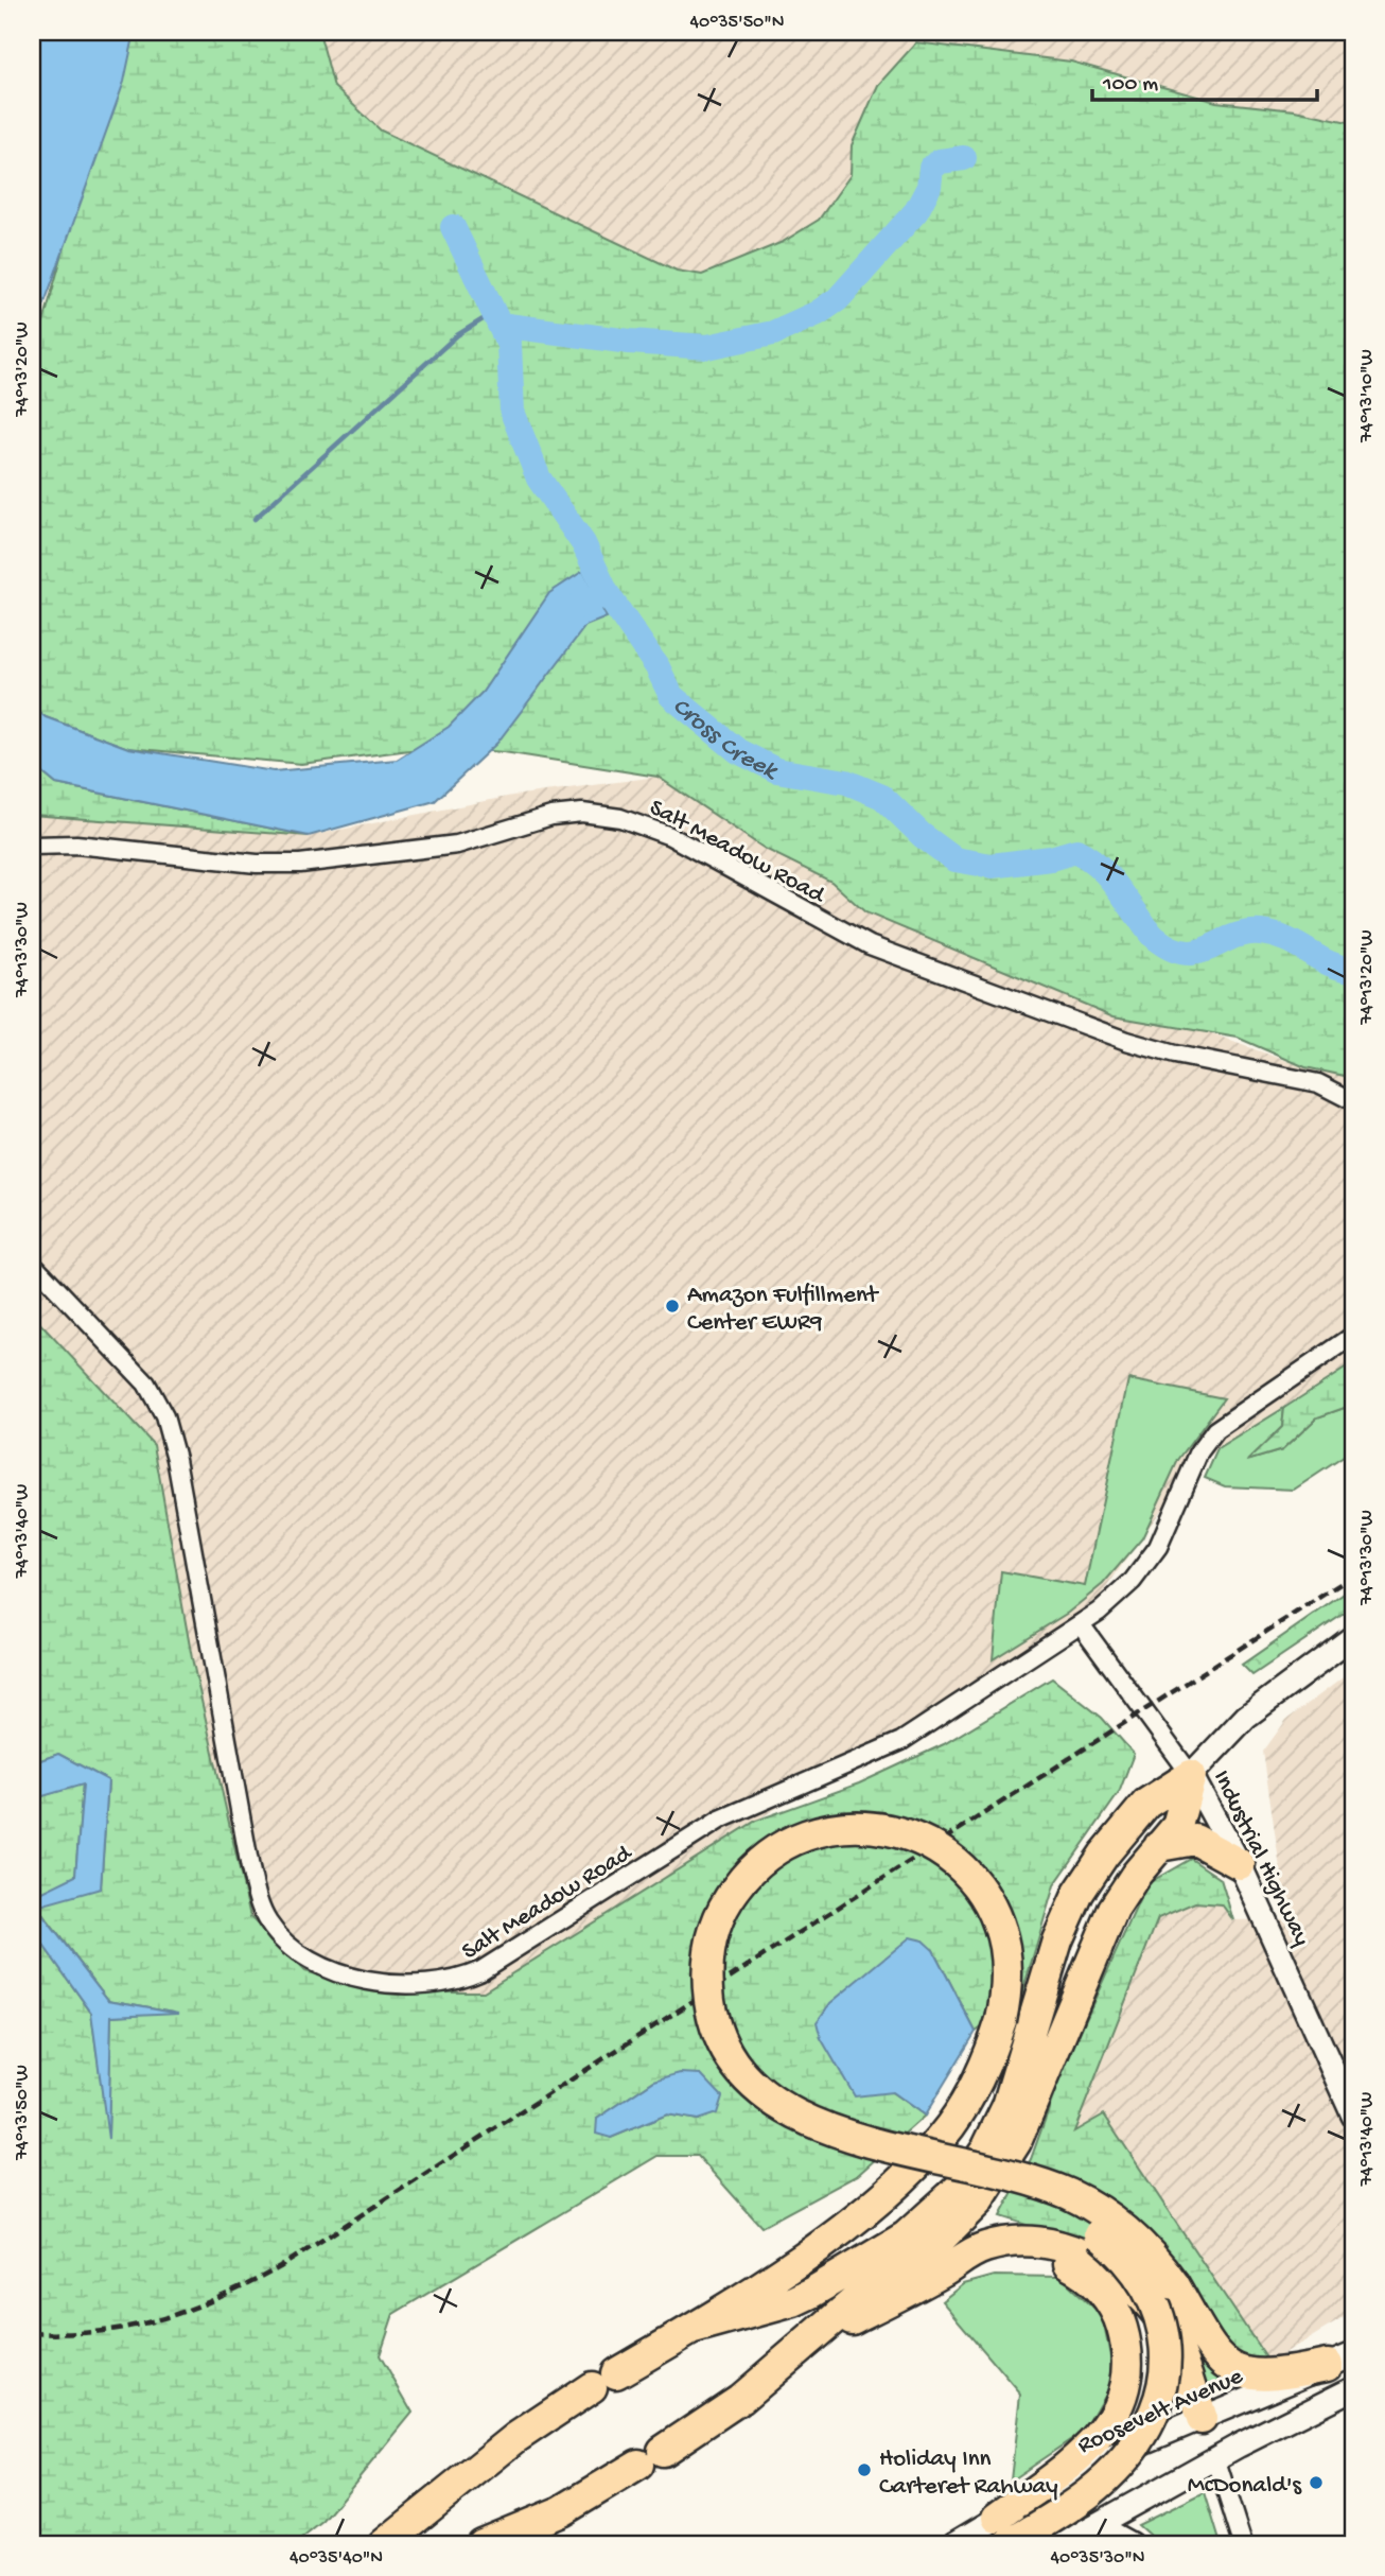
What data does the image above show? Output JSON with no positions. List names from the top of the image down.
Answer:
{
  "streets": {
    "main road": ["Industrial Highway", "Roosevelt Avenue"],
    "street": ["Salt Meadow Road"]
  },
  "water": ["Cross Creek"],
  "places": ["Amazon Fulfillment Center EWR9", "Holiday Inn Carteret Rahway", "McDonald's"],
  "scale_bar": "100 m",
  "coordinates": [
    "40°35'50\"N",
    "74°13'20\"W",
    "74°13'10\"W",
    "74°13'30\"W",
    "74°13'40\"W",
    "74°13'50\"W",
    "40°35'40\"N",
    "40°35'30\"N"
  ]
}
